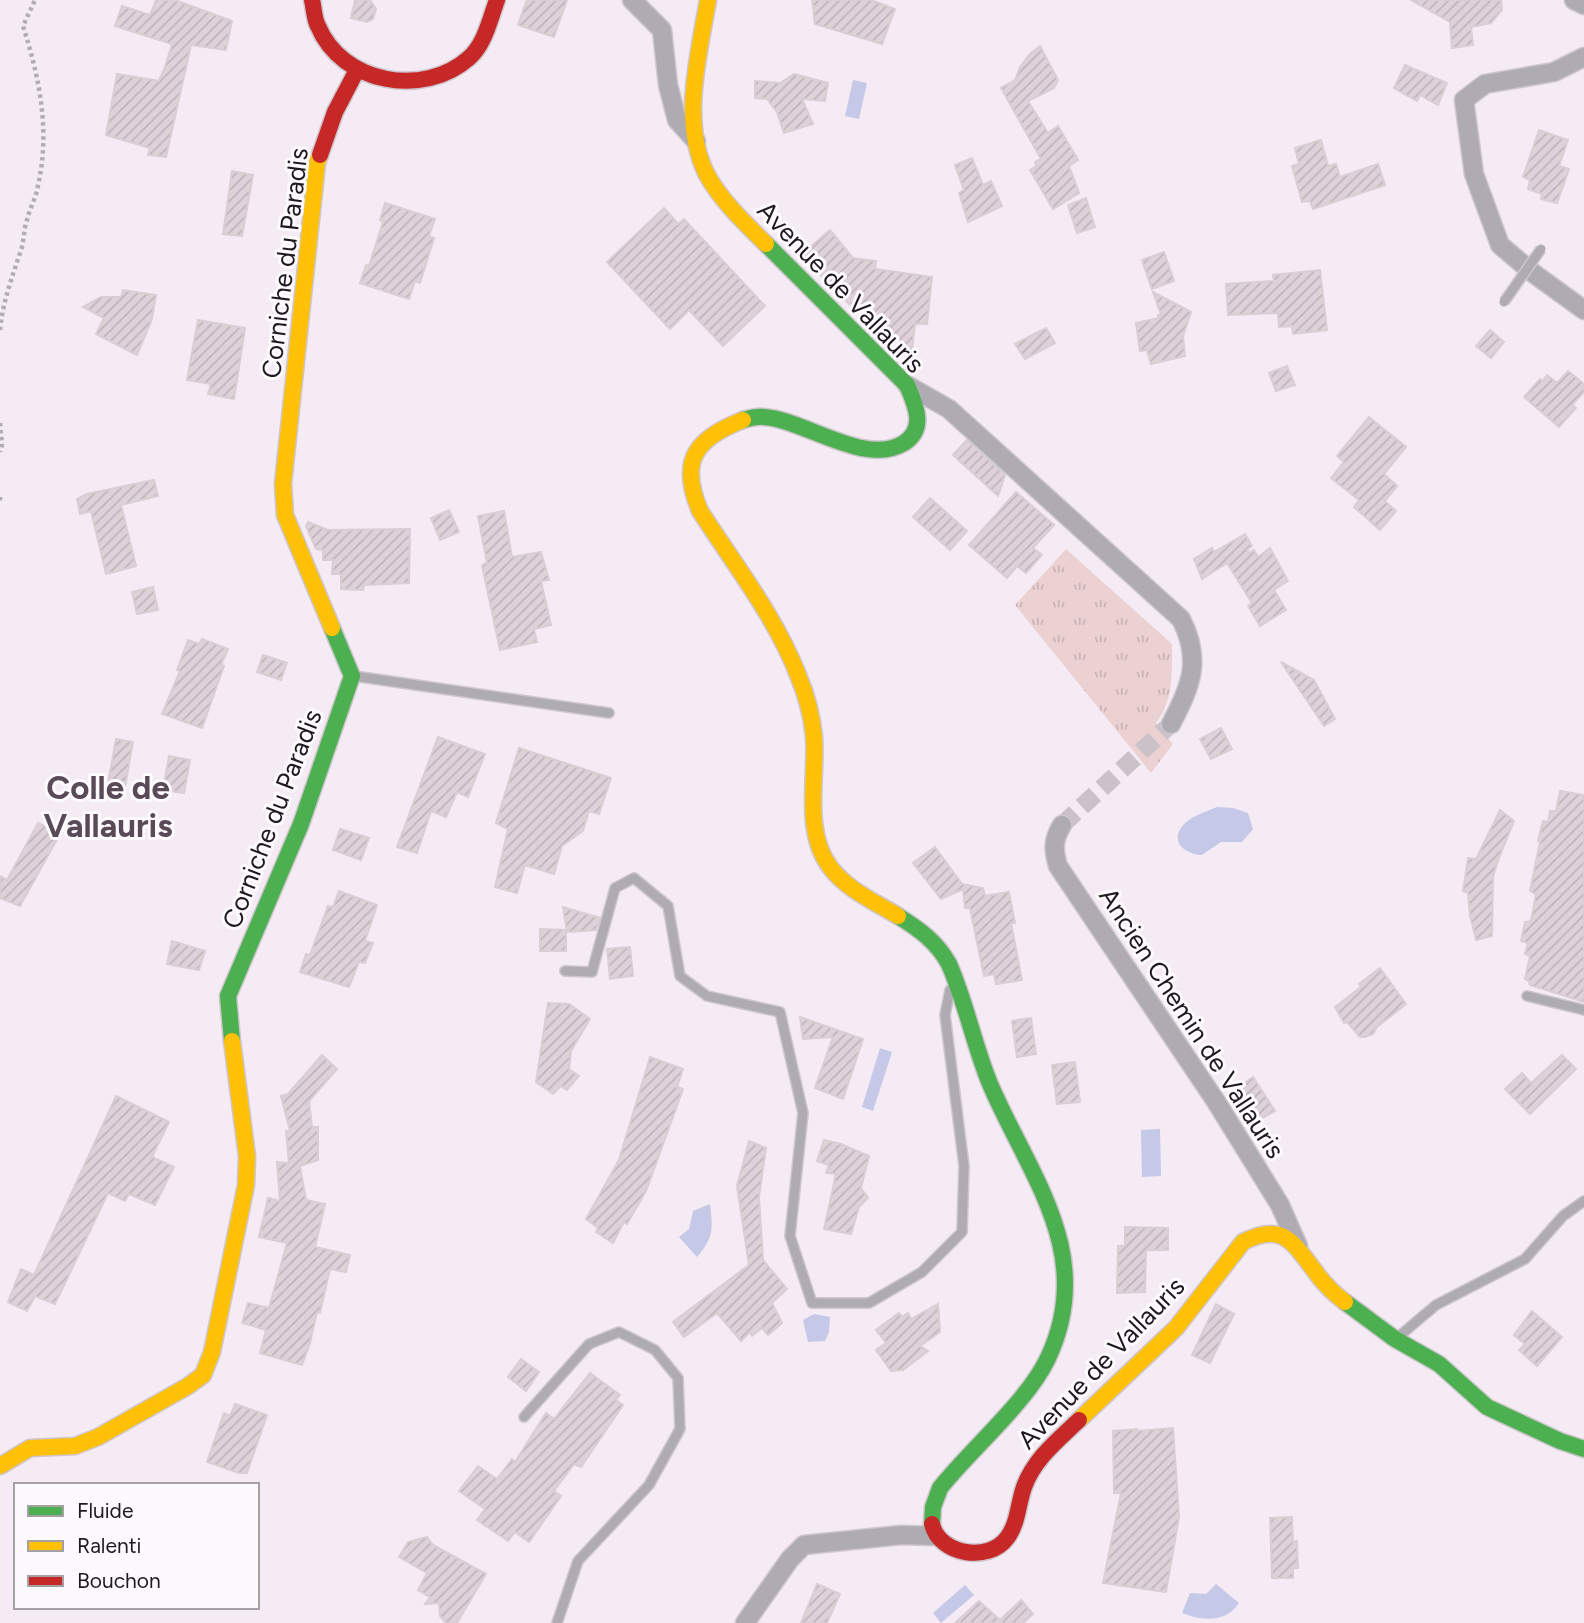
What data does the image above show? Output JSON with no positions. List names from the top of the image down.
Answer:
{
  "streets": {
    "main road": ["Corniche du Paradis", "Avenue de Vallauris"],
    "street": ["Ancien Chemin de Vallauris"]
  },
  "crossings": [
    ["Avenue de Vallauris", "Ancien Chemin de Vallauris"]
  ],
  "districts": ["Colle de Vallauris"],
  "legend": ["Fluide", "Ralenti", "Bouchon"]
}
